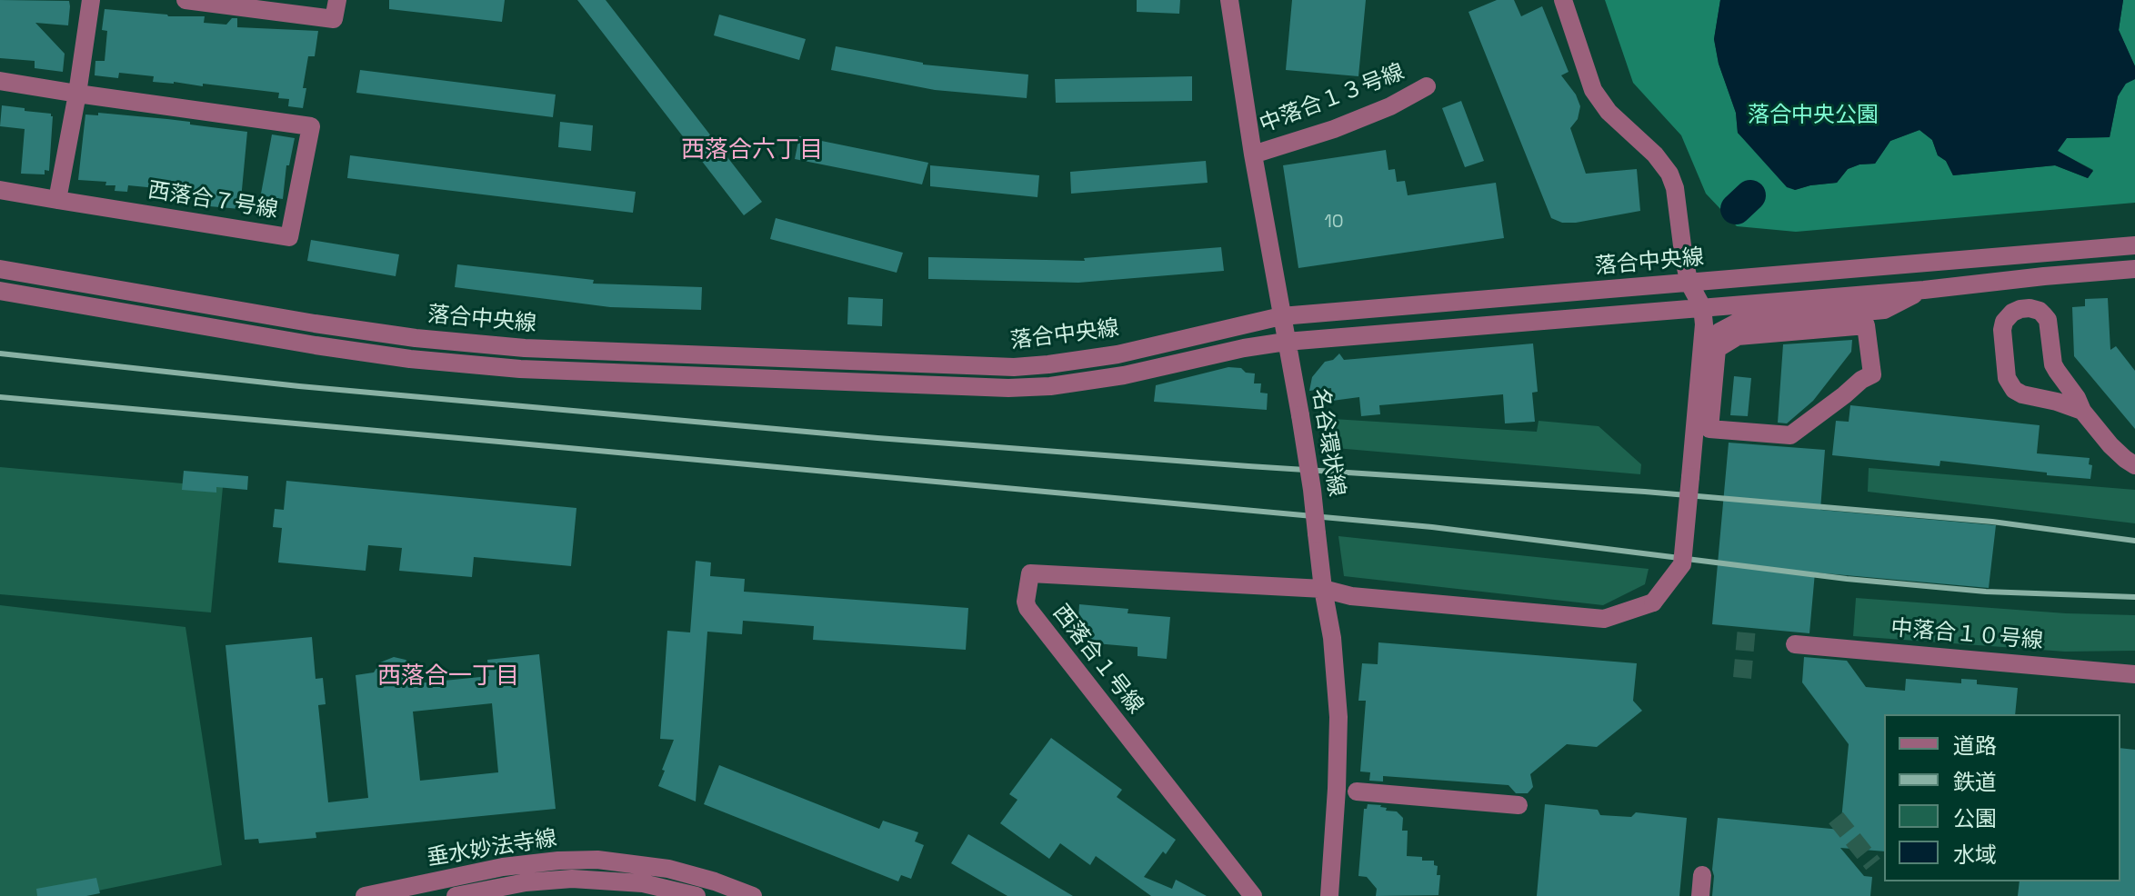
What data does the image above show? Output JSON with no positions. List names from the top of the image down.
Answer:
{
  "streets": {
    "street": [
      "中落合１３号線",
      "西落合７号線",
      "落合中央線",
      "名谷環状線",
      "中落合１０号線",
      "西落合１号線",
      "垂水妙法寺線"
    ]
  },
  "crossings": [
    ["中落合１３号線", "名谷環状線"],
    ["落合中央線", "名谷環状線"],
    ["名谷環状線", "西落合１号線"]
  ],
  "districts": ["西落合六丁目", "西落合一丁目"],
  "parks": ["落合中央公園"],
  "house_numbers": ["10"],
  "legend": [
    "道路",
    "鉄道",
    "公園",
    "水域"
  ]
}
